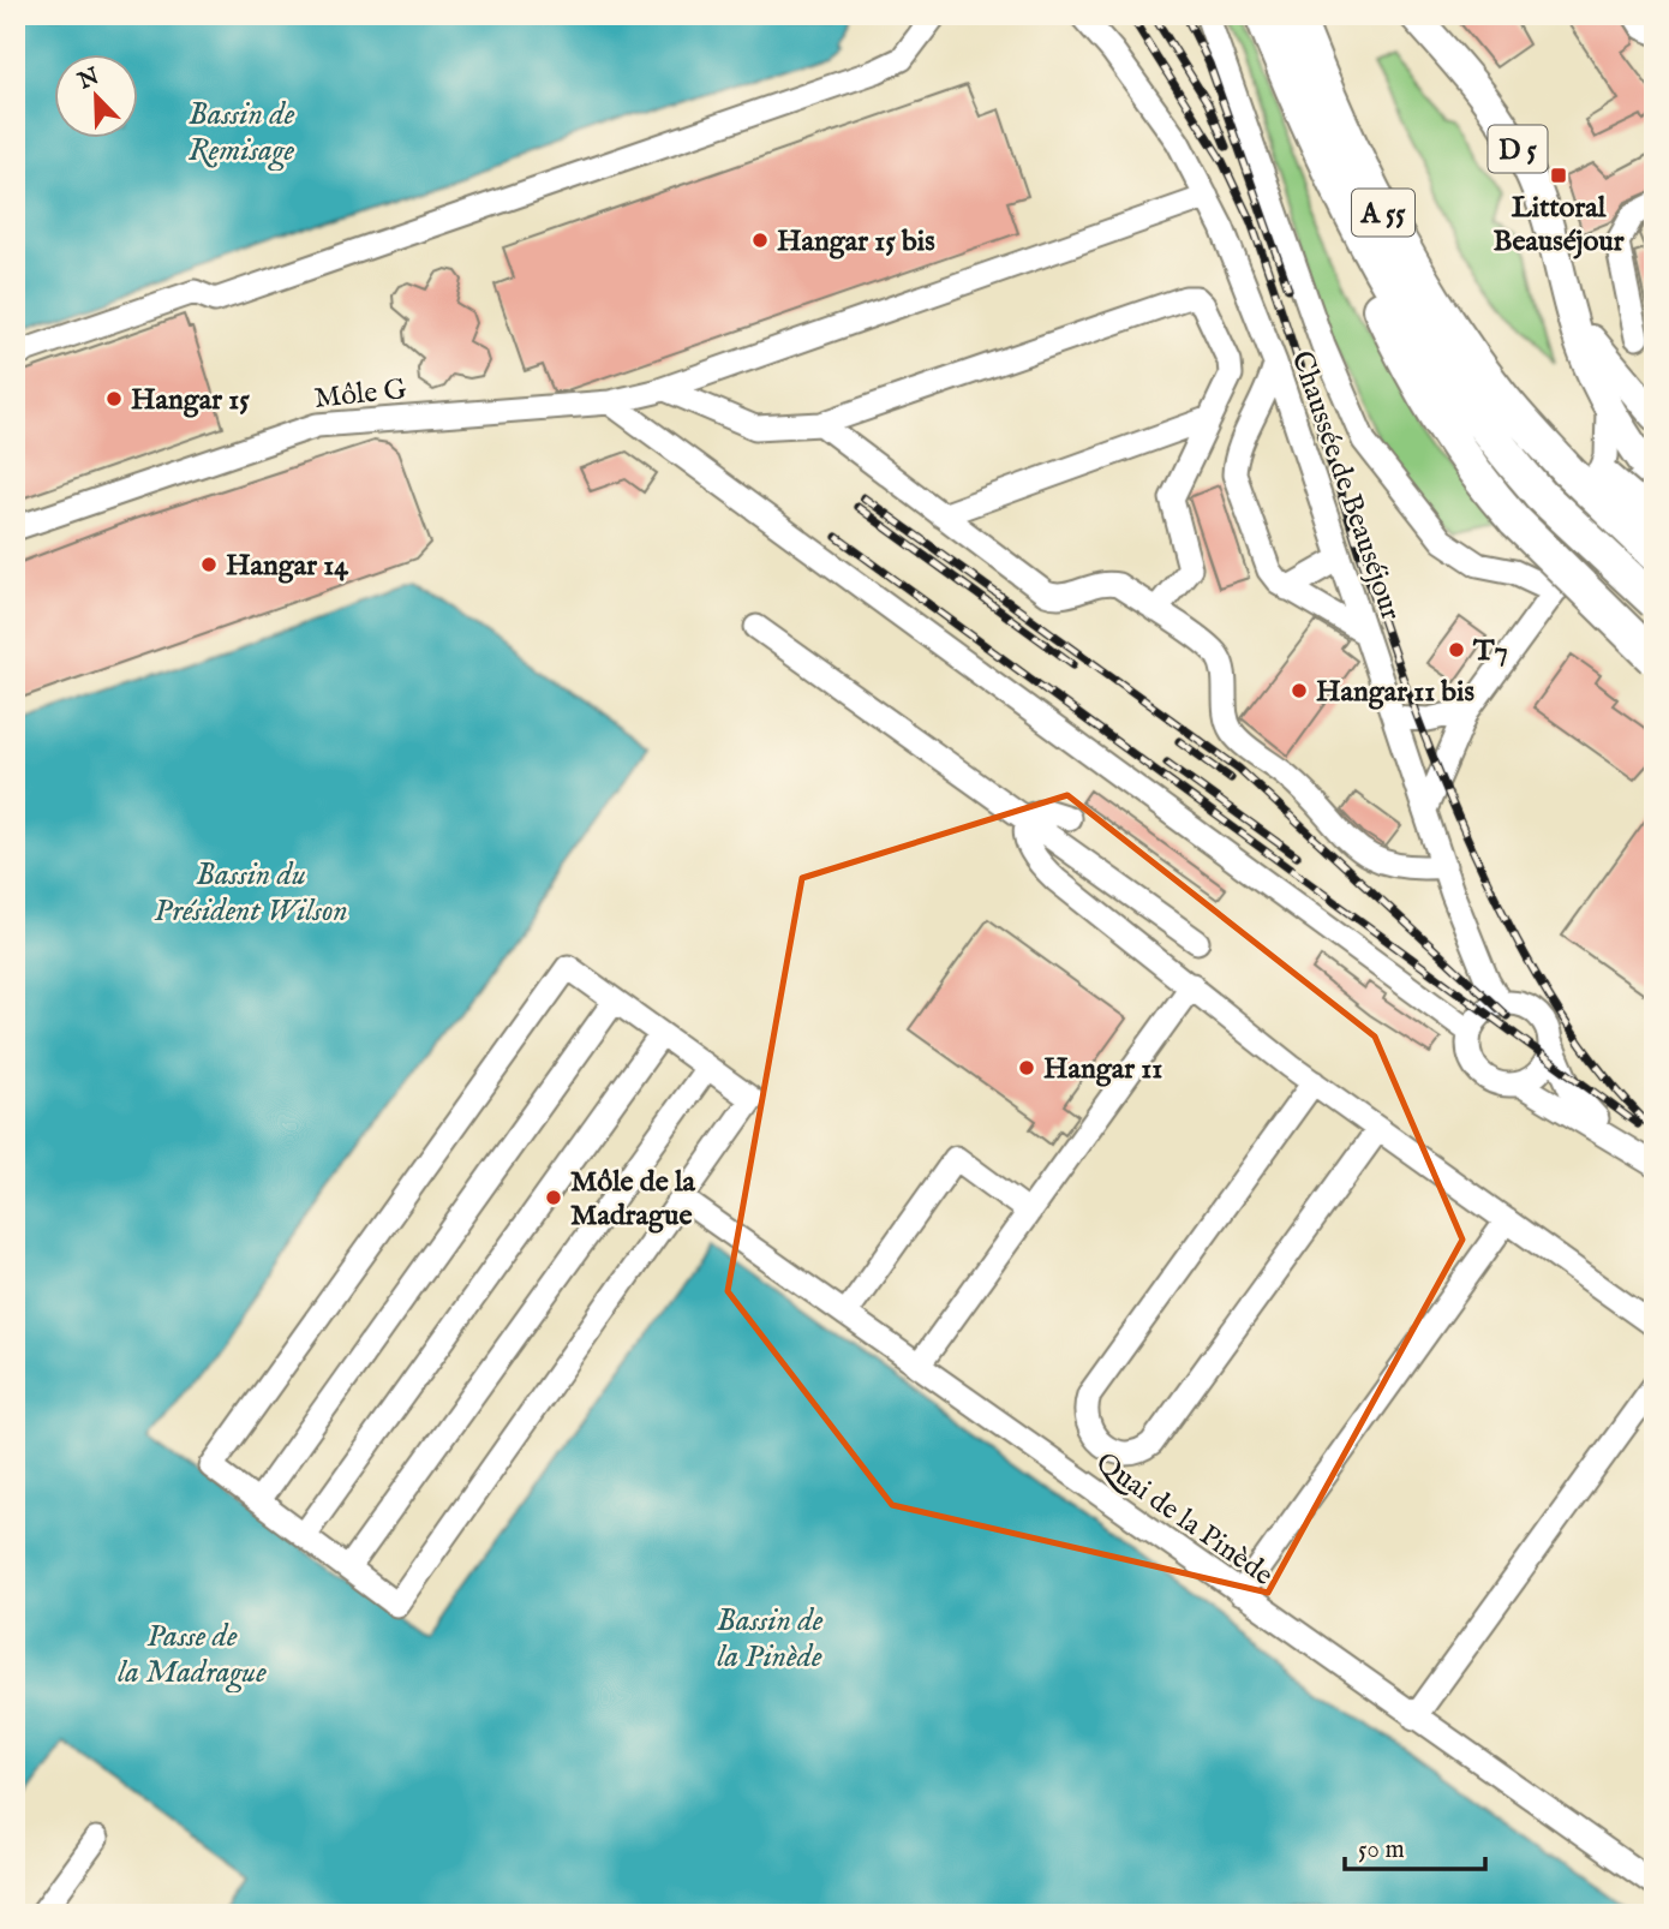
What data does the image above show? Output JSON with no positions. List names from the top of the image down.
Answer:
{
  "streets": {
    "highway": ["A 55"],
    "main road": ["D 5"],
    "street": ["Môle G", "Chaussée de Beauséjour", "Quai de la Pinède"]
  },
  "crossings": [
    ["Môle G", "Chaussée de Beauséjour"]
  ],
  "water": [
    "Bassin de Remisage",
    "Bassin du Président Wilson",
    "Bassin de la Pinède",
    "Passe de la Madrague"
  ],
  "places": {
    "transit": ["Littoral Beauséjour"],
    "other": [
      "Hangar 15 bis",
      "Hangar 15",
      "Hangar 14",
      "T7",
      "Hangar 11 bis",
      "Hangar 11",
      "Môle de la Madrague"
    ]
  },
  "scale_bar": "50 m",
  "north": "top left"
}
